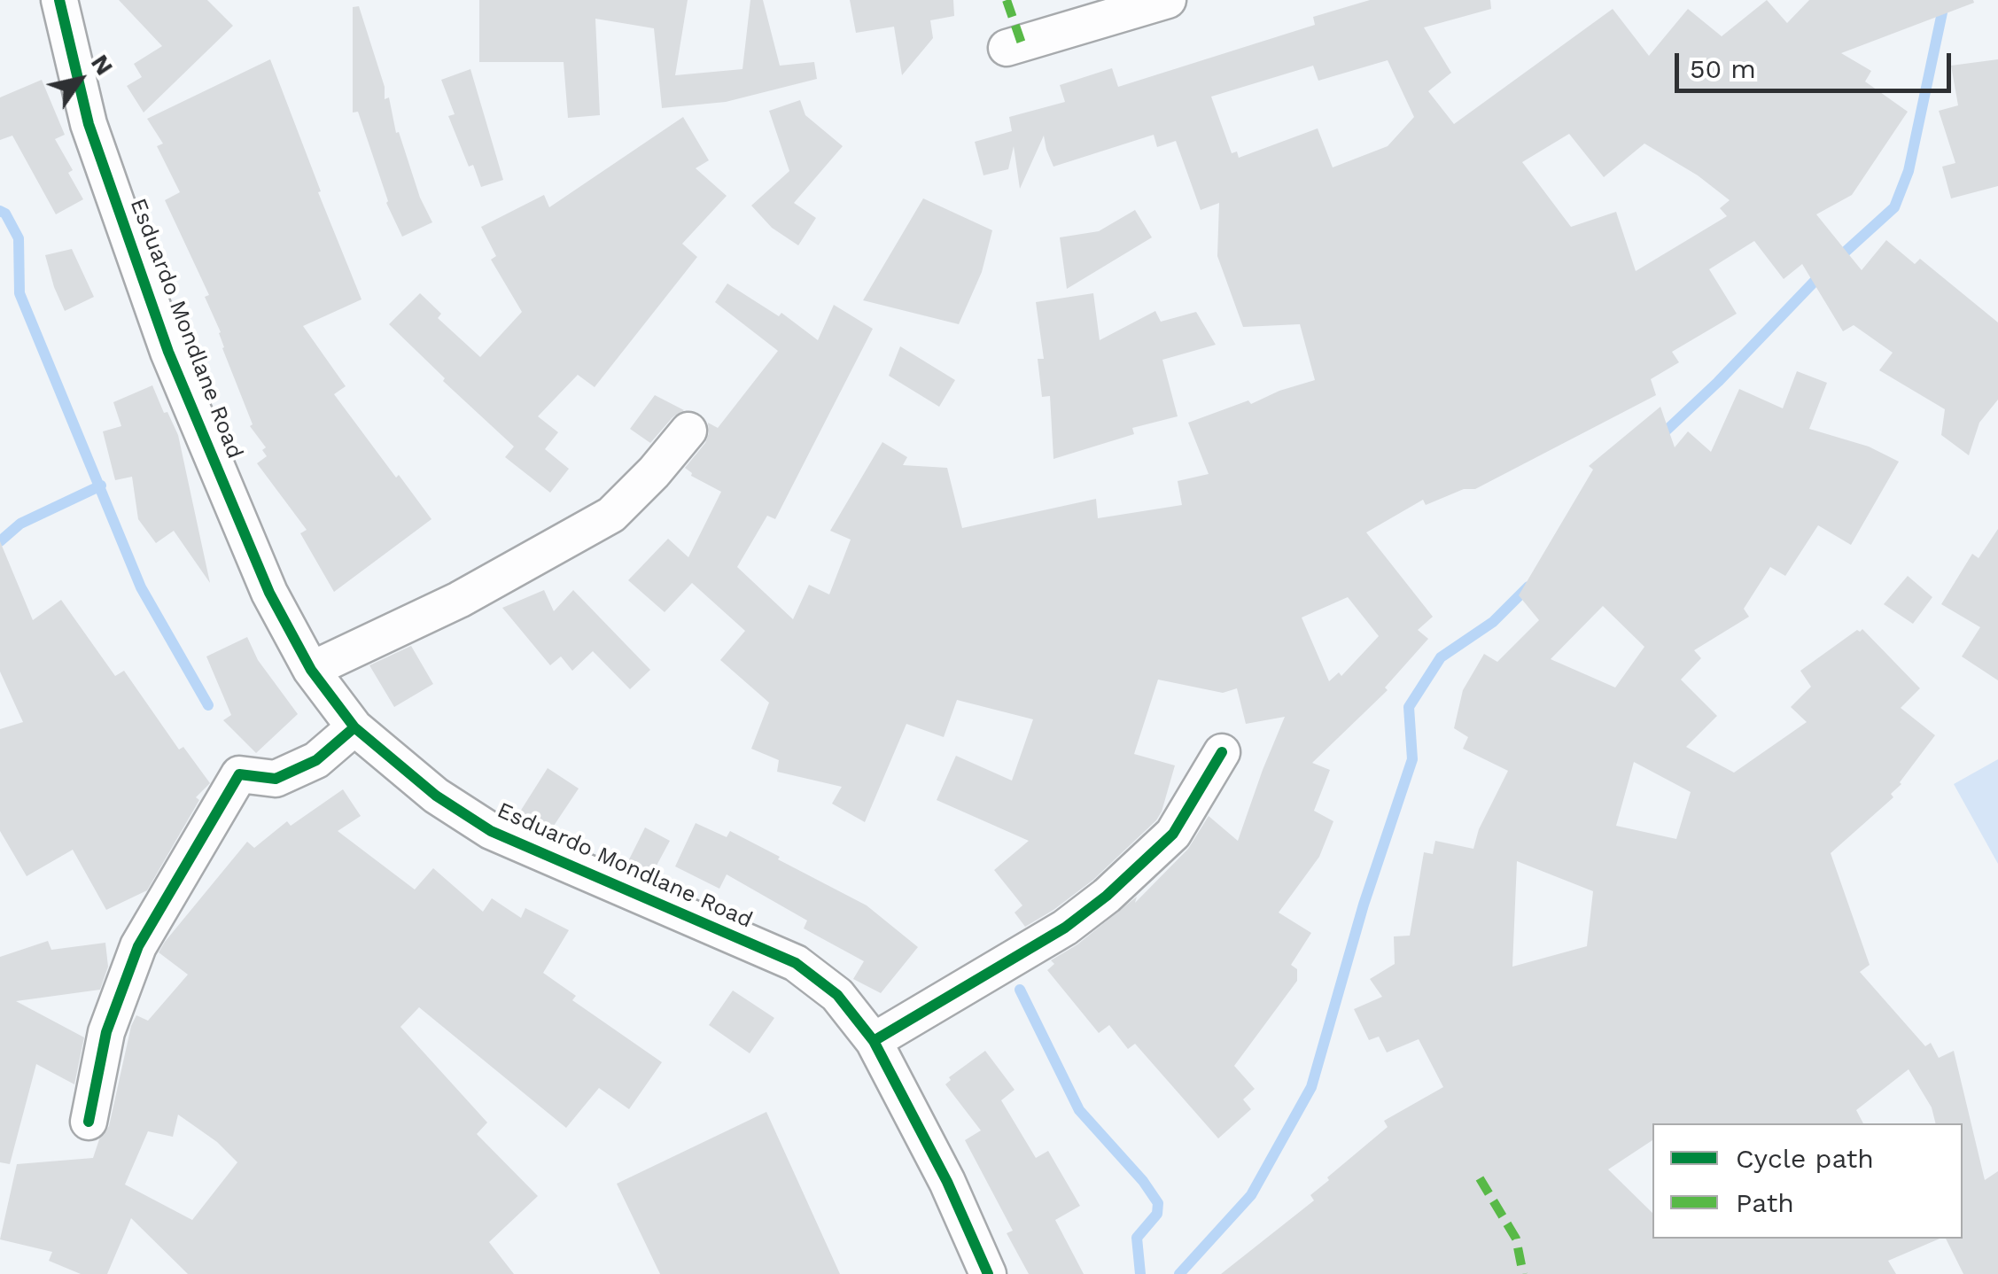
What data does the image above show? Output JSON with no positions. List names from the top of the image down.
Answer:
{
  "streets": {
    "street": ["Esduardo Mondlane Road"]
  },
  "legend": ["Cycle path", "Path"],
  "scale_bar": "50 m",
  "north": "top right"
}
